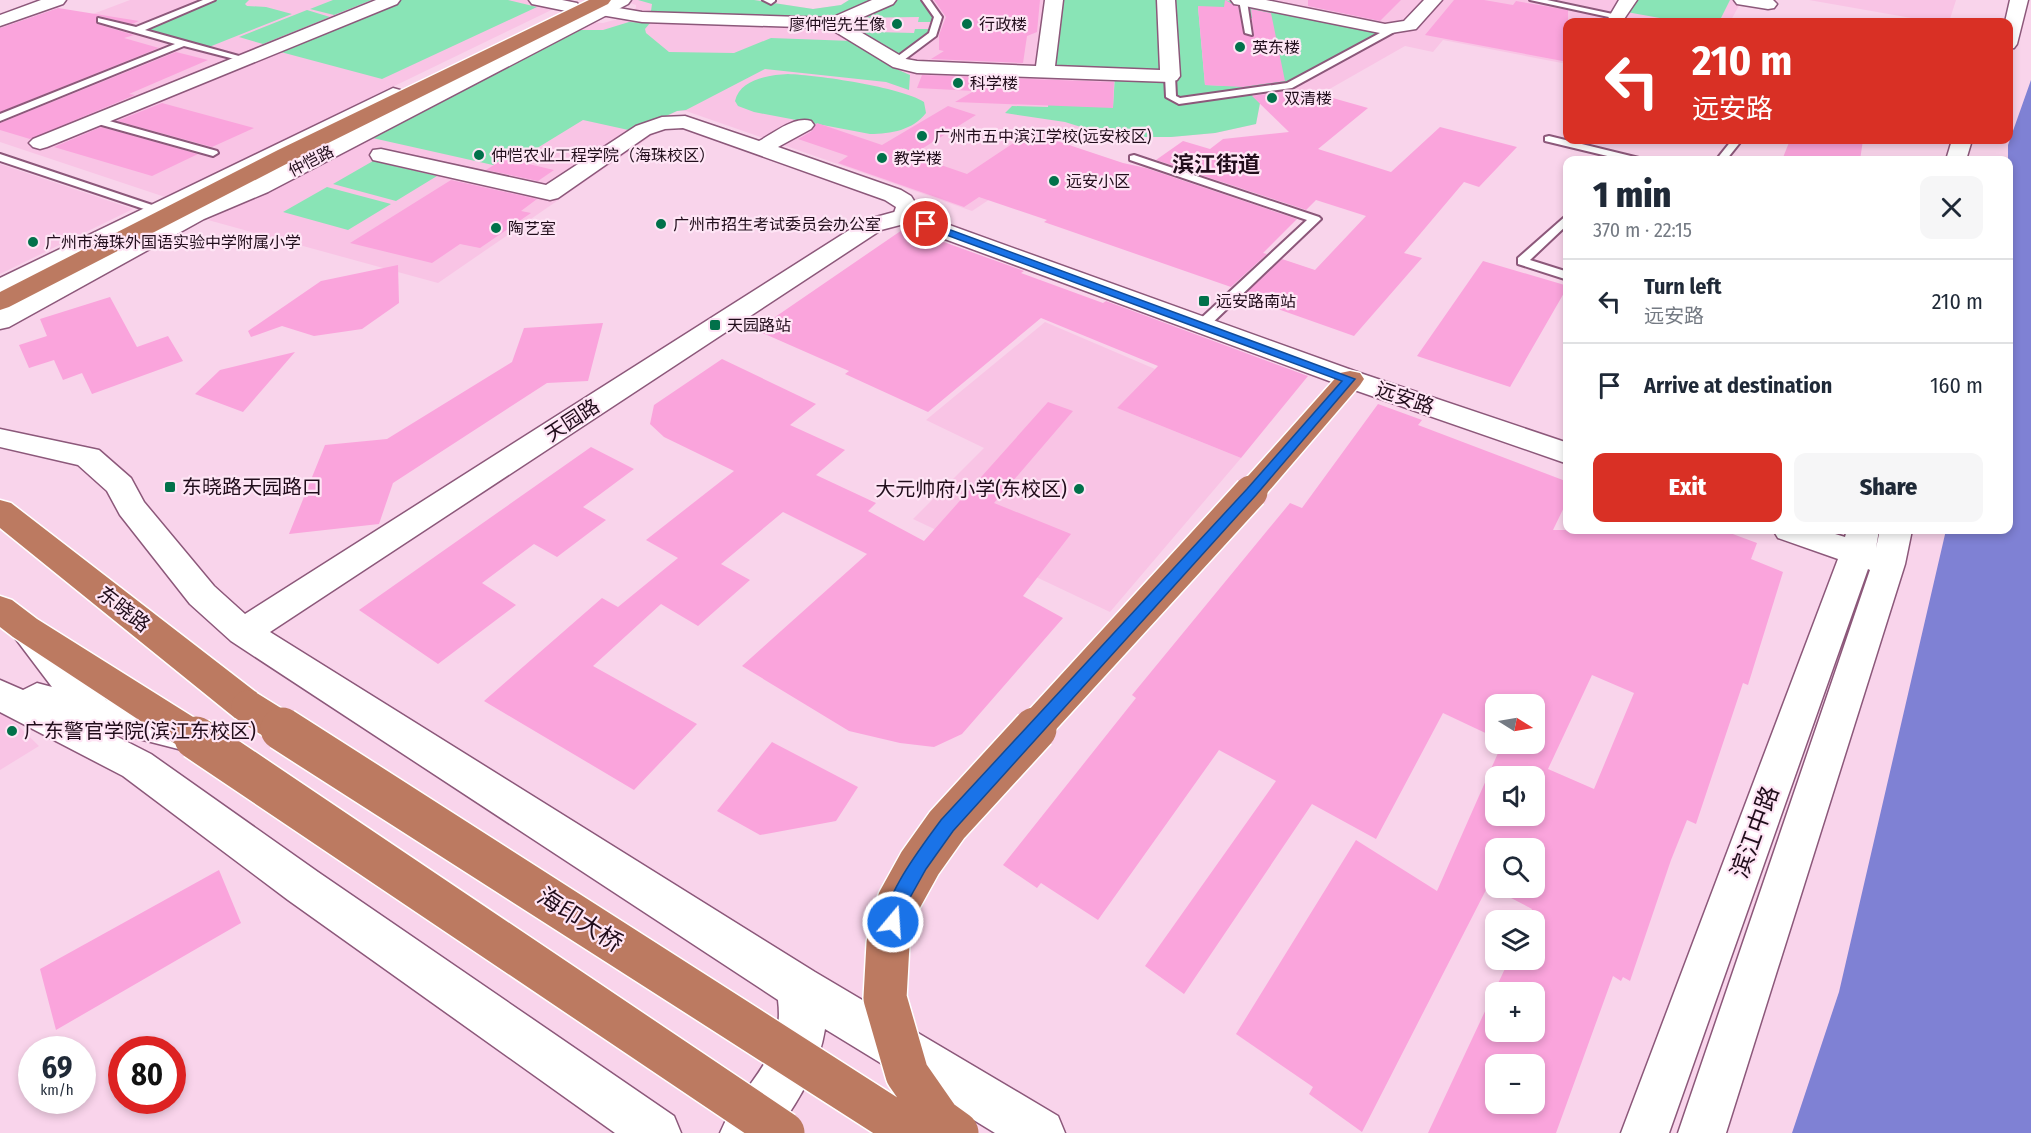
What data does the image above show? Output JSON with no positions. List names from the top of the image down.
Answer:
{
  "streets": {
    "highway": ["东晓路", "海印大桥"],
    "main road": [
      "仲恺路",
      "远安路",
      "天园路",
      "滨江中路"
    ]
  },
  "crossings": [
    ["远安路", "天园路"],
    ["东晓路", "海印大桥"]
  ],
  "districts": ["滨江街道"],
  "places": {
    "other": [
      "廖仲恺先生像",
      "行政楼",
      "英东楼",
      "科学楼",
      "双清楼",
      "广州市五中滨江学校(远安校区)",
      "仲恺农业工程学院（海珠校区）",
      "教学楼",
      "远安小区",
      "广州市招生考试委员会办公室",
      "陶艺室",
      "广州市海珠外国语实验中学附属小学",
      "大元帅府小学(东校区)",
      "广东警官学院(滨江东校区)"
    ],
    "transit": ["远安路南站", "天园路站", "东晓路天园路口"]
  },
  "north": "right",
  "page": {
    "turn": ["210 m", "远安路"],
    "heading": ["1 min", "370 m · 22:15"],
    "list": [
      {
        "name": "Turn left",
        "note": "远安路",
        "value": "210 m"
      },
      {
        "name": "Arrive at destination",
        "value": "160 m"
      }
    ],
    "buttons": ["Exit", "Share"],
    "map_buttons": ["+", "−"],
    "speed": "69 km/h",
    "limit": "80"
  }
}
